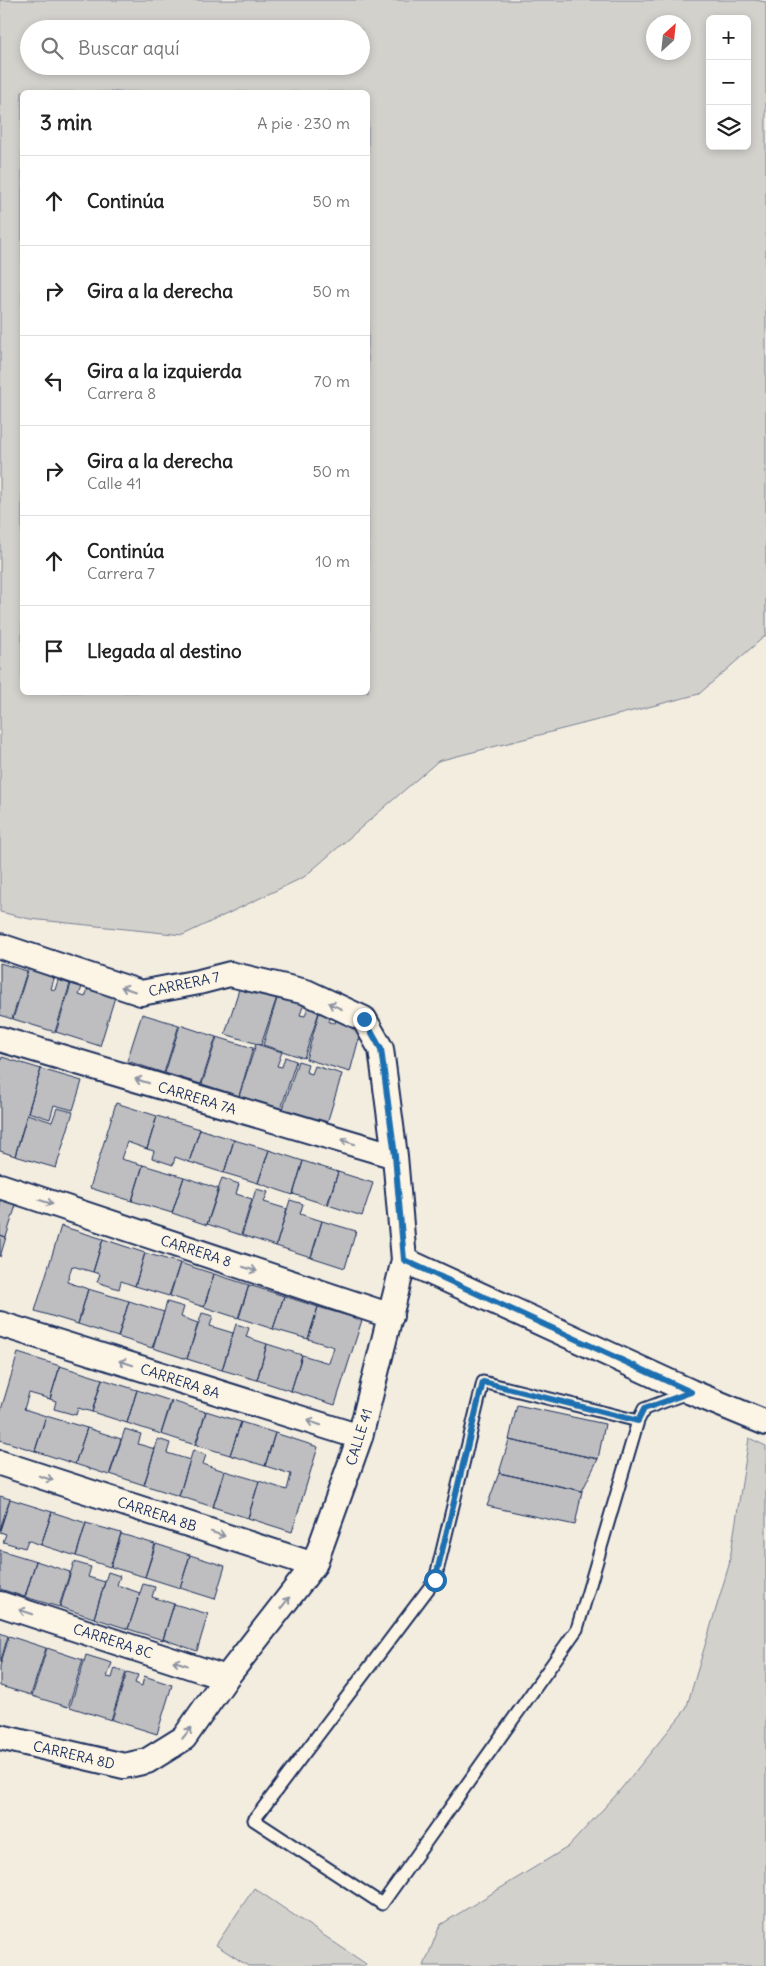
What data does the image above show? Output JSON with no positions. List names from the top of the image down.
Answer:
{
  "streets": {
    "street": [
      "CARRERA 7",
      "CARRERA 7A",
      "CARRERA 8",
      "CARRERA 8A",
      "CALLE 41",
      "CARRERA 8B",
      "CARRERA 8C",
      "CARRERA 8D"
    ]
  },
  "crossings": [
    ["CARRERA 7", "CALLE 41"],
    ["CARRERA 7A", "CALLE 41"],
    ["CARRERA 8", "CALLE 41"],
    ["CARRERA 8A", "CALLE 41"],
    ["CALLE 41", "CARRERA 8B"],
    ["CALLE 41", "CARRERA 8C"],
    ["CALLE 41", "CARRERA 8D"]
  ],
  "one_way": [
    "CARRERA 7",
    "CARRERA 7A",
    "CARRERA 8",
    "CARRERA 8A",
    "CARRERA 8B",
    "CARRERA 8C"
  ],
  "north": "top right",
  "page": {
    "map_buttons": ["+", "−"],
    "search": "Buscar aquí",
    "heading": ["3 min", "A pie · 230 m"],
    "list": [
      ["Continúa", "50 m"],
      ["Gira a la derecha", "50 m"],
      ["Gira a la izquierda", "Carrera 8", "70 m"],
      ["Gira a la derecha", "Calle 41", "50 m"],
      ["Continúa", "Carrera 7", "10 m"],
      "Llegada al destino"
    ]
  }
}
